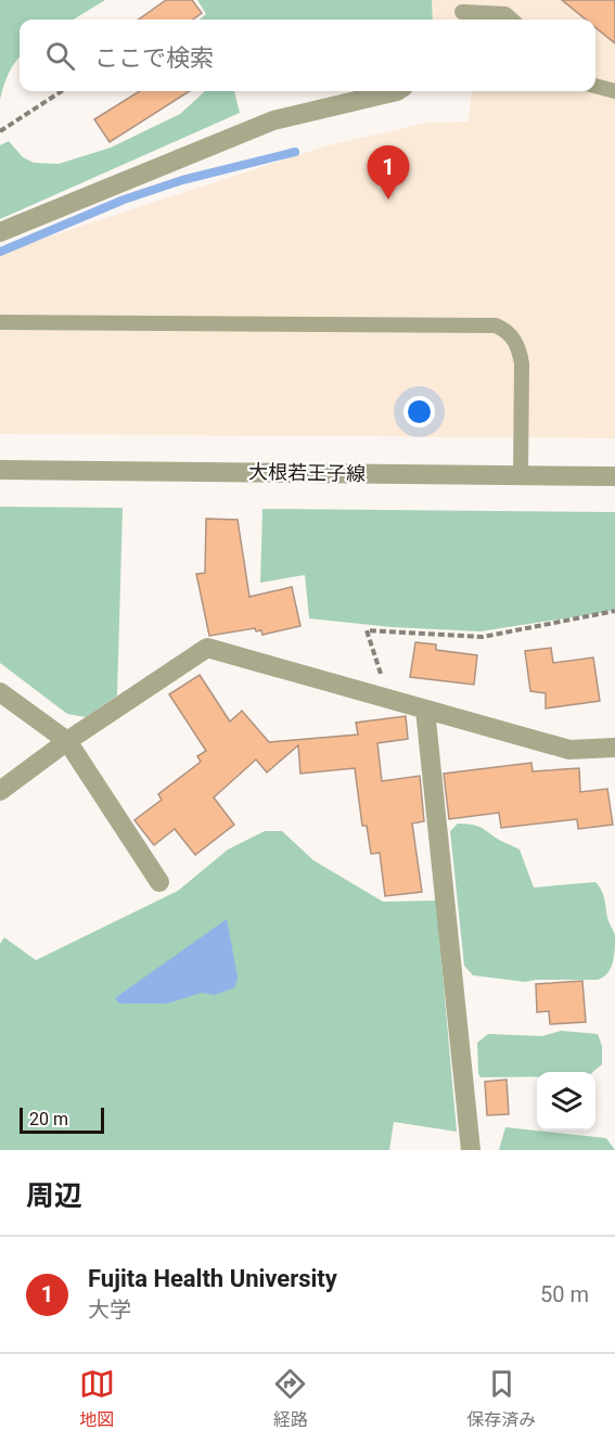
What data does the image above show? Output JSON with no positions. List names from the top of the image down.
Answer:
{
  "streets": {
    "street": ["大根若王子線"]
  },
  "scale_bar": "20 m",
  "page": {
    "search": "ここで検索",
    "pins": "1",
    "scale": "20 m",
    "heading": "周辺",
    "list": [
      {
        "mark": "1",
        "name": "Fujita Health University",
        "note": "大学",
        "value": "50 m"
      }
    ],
    "nav": ["地図", "経路", "保存済み"]
  }
}
